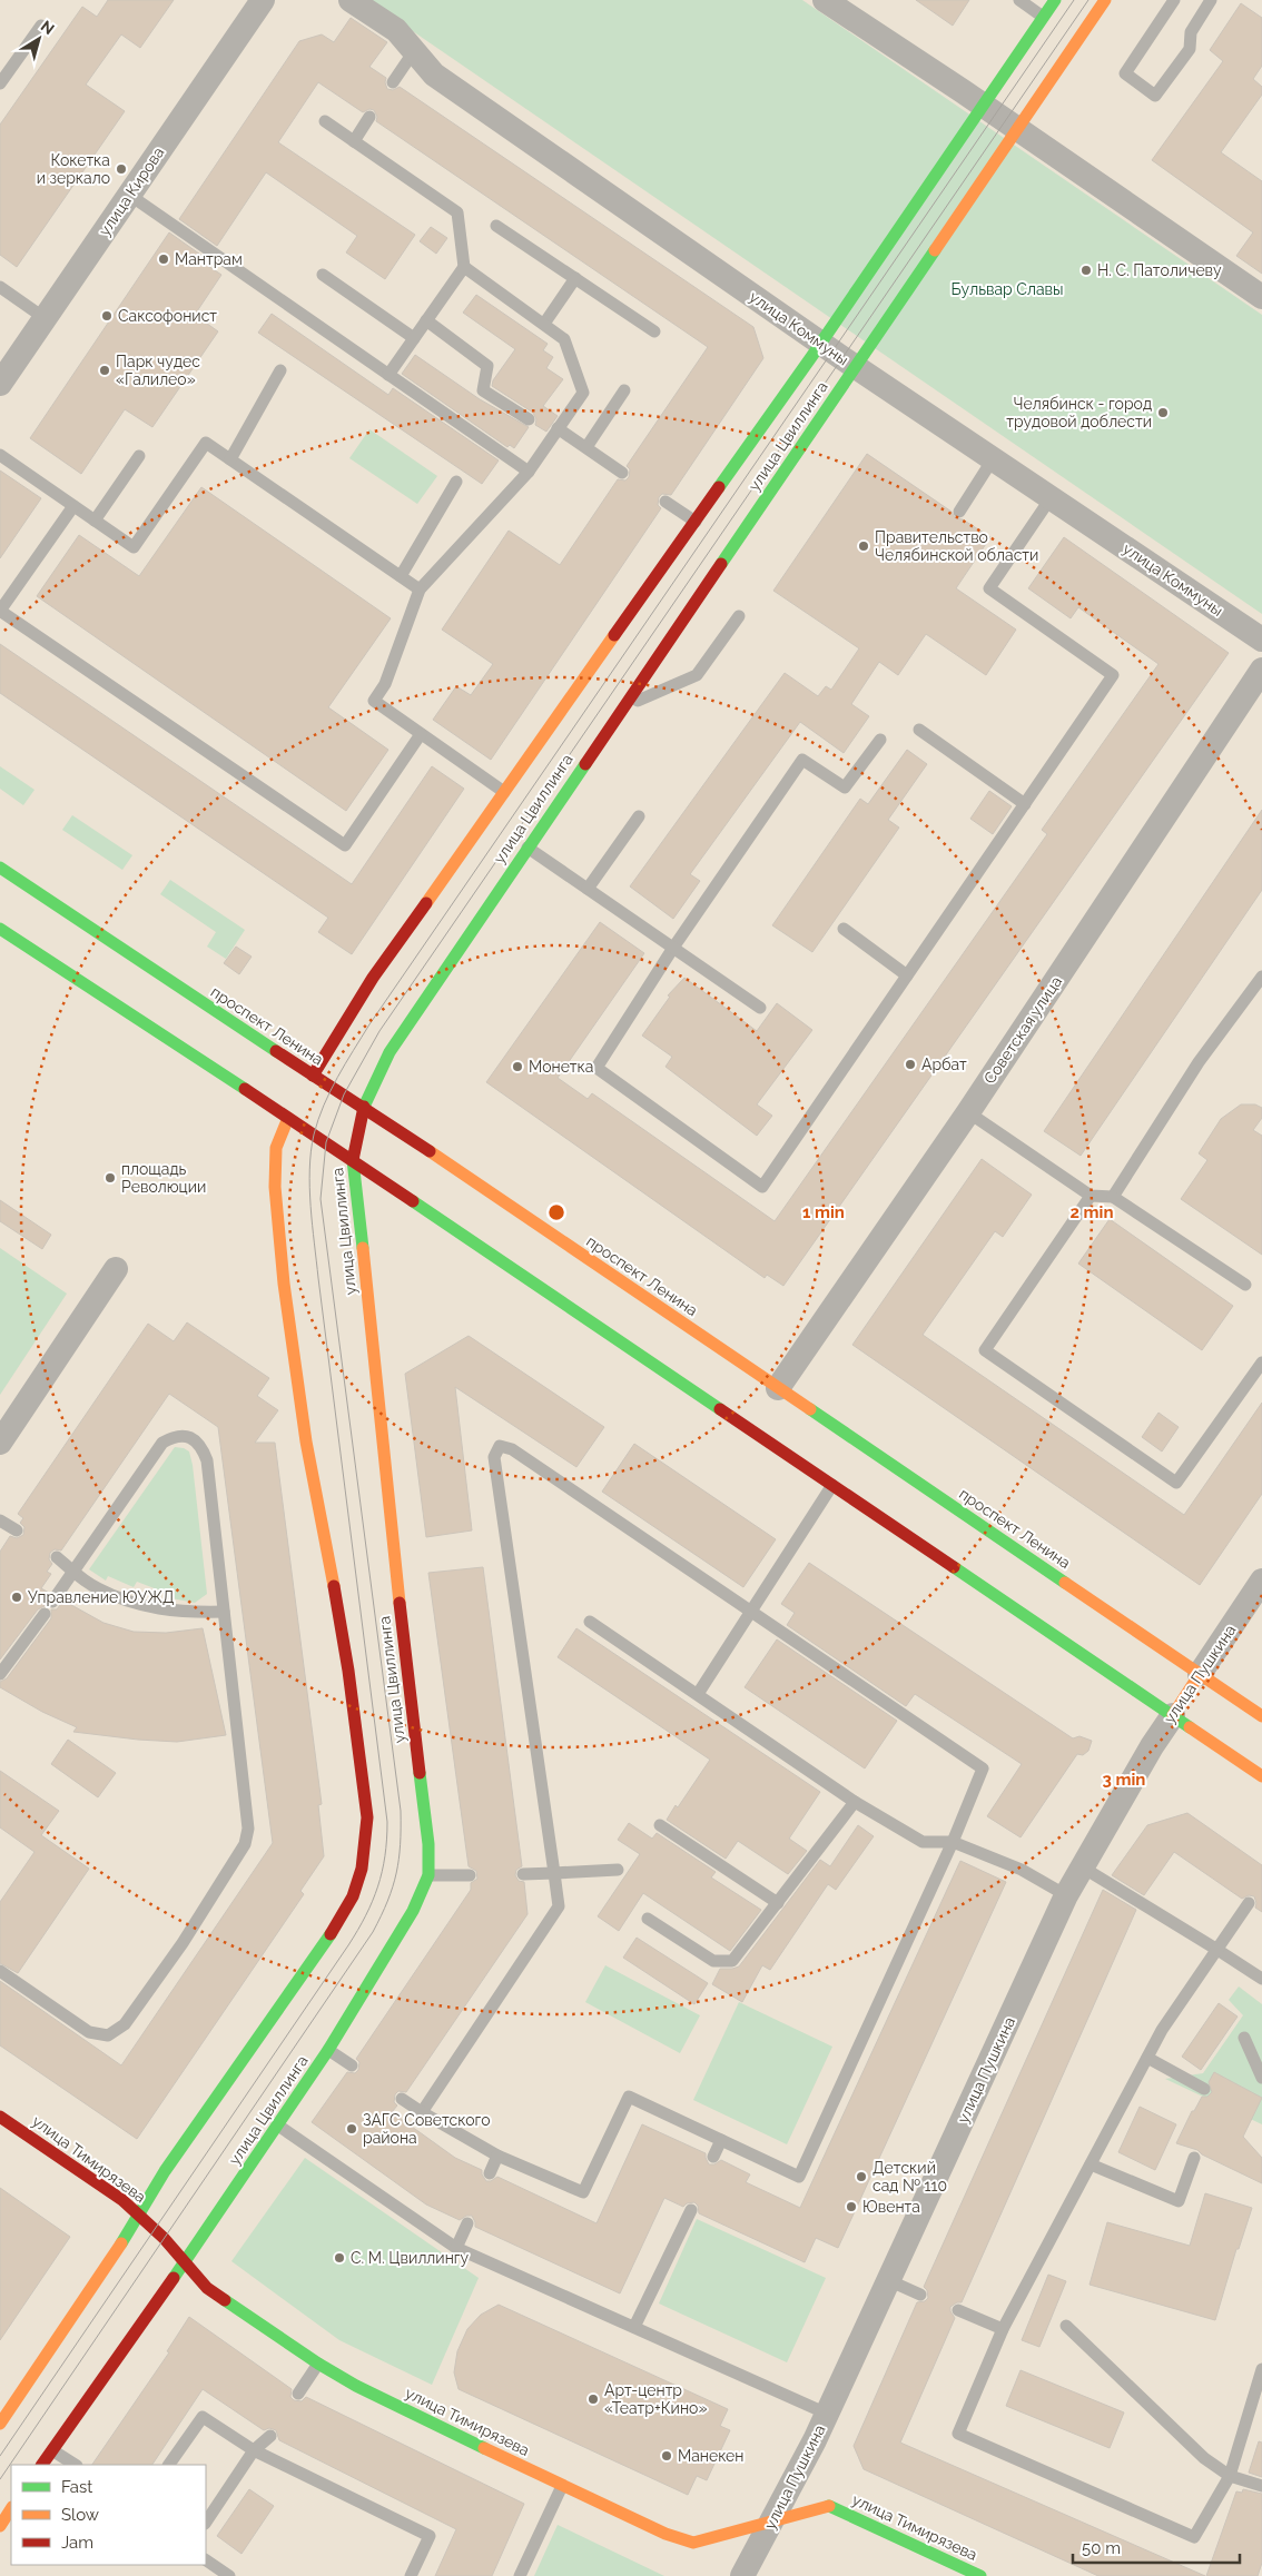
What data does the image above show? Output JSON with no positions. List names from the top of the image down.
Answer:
{
  "streets": {
    "main road": [
      "улица Цвиллинга",
      "проспект Ленина",
      "улица Пушкина",
      "улица Тимирязева"
    ],
    "street": ["улица Кирова", "улица Коммуны", "Советская улица"]
  },
  "crossings": [
    ["улица Коммуны", "улица Цвиллинга"],
    ["улица Цвиллинга", "проспект Ленина"],
    ["улица Цвиллинга", "улица Тимирязева"],
    ["проспект Ленина", "Советская улица"],
    ["проспект Ленина", "улица Пушкина"],
    ["улица Пушкина", "улица Тимирязева"]
  ],
  "parks": ["Бульвар Славы"],
  "places": [
    "Кокетка и зеркало",
    "Мантрам",
    "Н. С. Патоличеву",
    "Саксофонист",
    "Парк чудес «Галилео»",
    "Челябинск - город трудовой доблести",
    "Правительство Челябинской области",
    "Арбат",
    "Монетка",
    "площадь Революции",
    "Управление ЮУЖД",
    "ЗАГС Советского района",
    "Детский сад № 110",
    "Ювента",
    "С. М. Цвиллингу",
    "Арт-центр «Театр+Кино»",
    "Манекен"
  ],
  "legend": ["Fast", "Slow", "Jam"],
  "scale_bar": "50 m",
  "north": "top right",
  "rings": ["1 min", "2 min", "3 min"]
}
